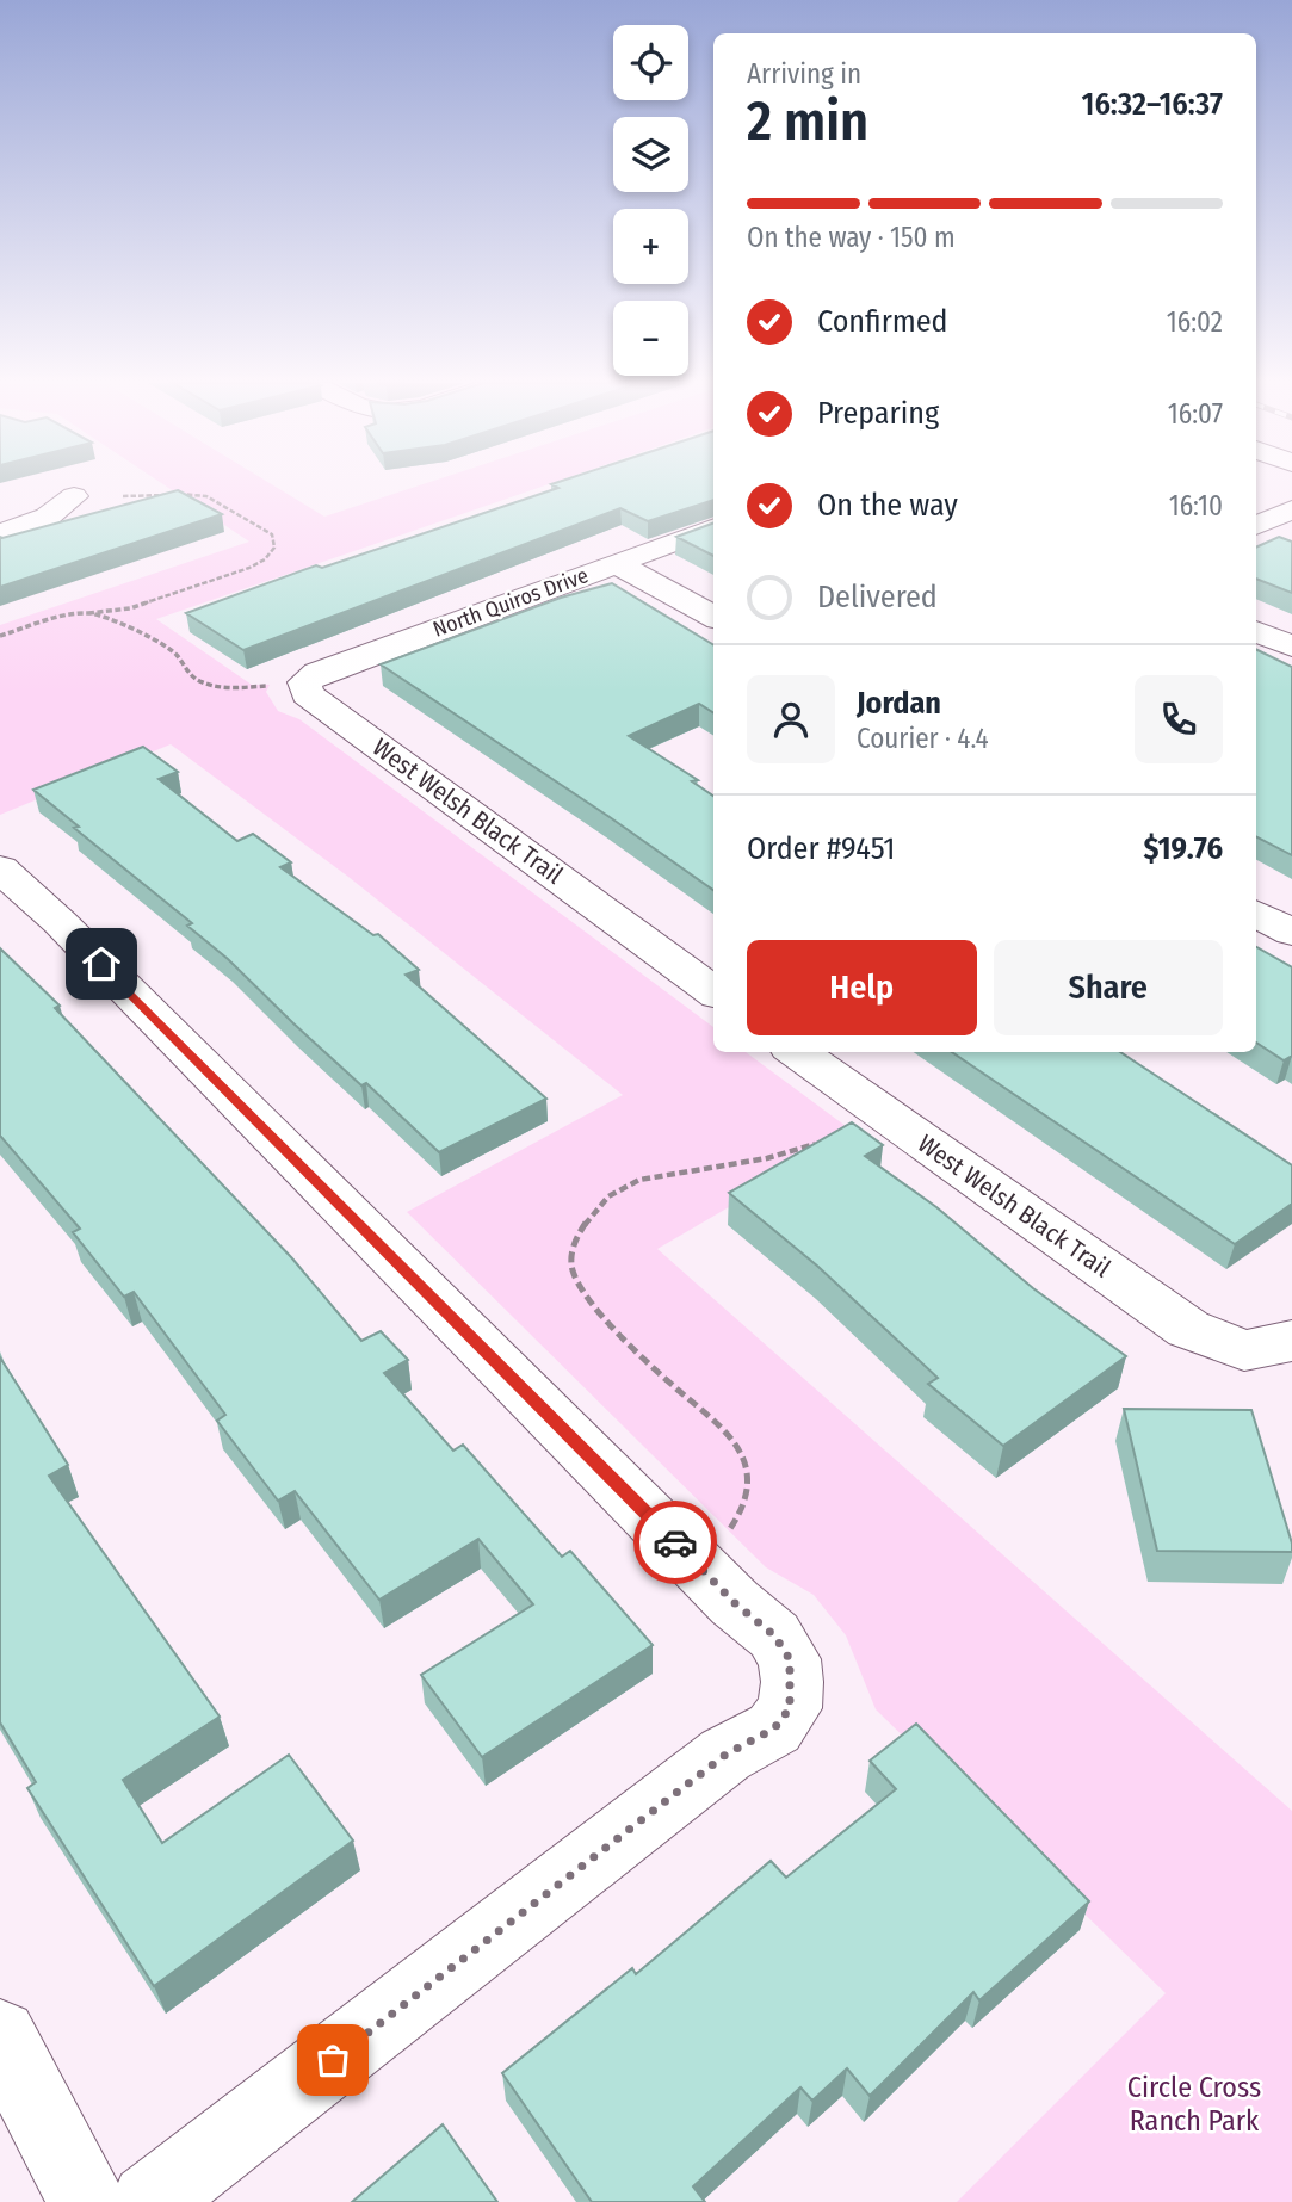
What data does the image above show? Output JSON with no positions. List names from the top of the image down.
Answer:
{
  "streets": {
    "street": ["North Quiros Drive", "West Welsh Black Trail"]
  },
  "crossings": [
    ["North Quiros Drive", "West Welsh Black Trail"]
  ],
  "parks": ["Circle Cross Ranch Park"],
  "page": {
    "map_buttons": ["+", "−"],
    "heading": ["2 min", "Arriving in", "16:32–16:37"],
    "panel": [
      "Jordan",
      "Courier · 4.4",
      "Order #9451",
      "$19.76"
    ],
    "bar": "On the way · 150 m",
    "list": [
      ["Confirmed", "16:02"],
      ["Preparing", "16:07"],
      ["On the way", "16:10"],
      "Delivered"
    ],
    "buttons": ["Help", "Share"]
  }
}
